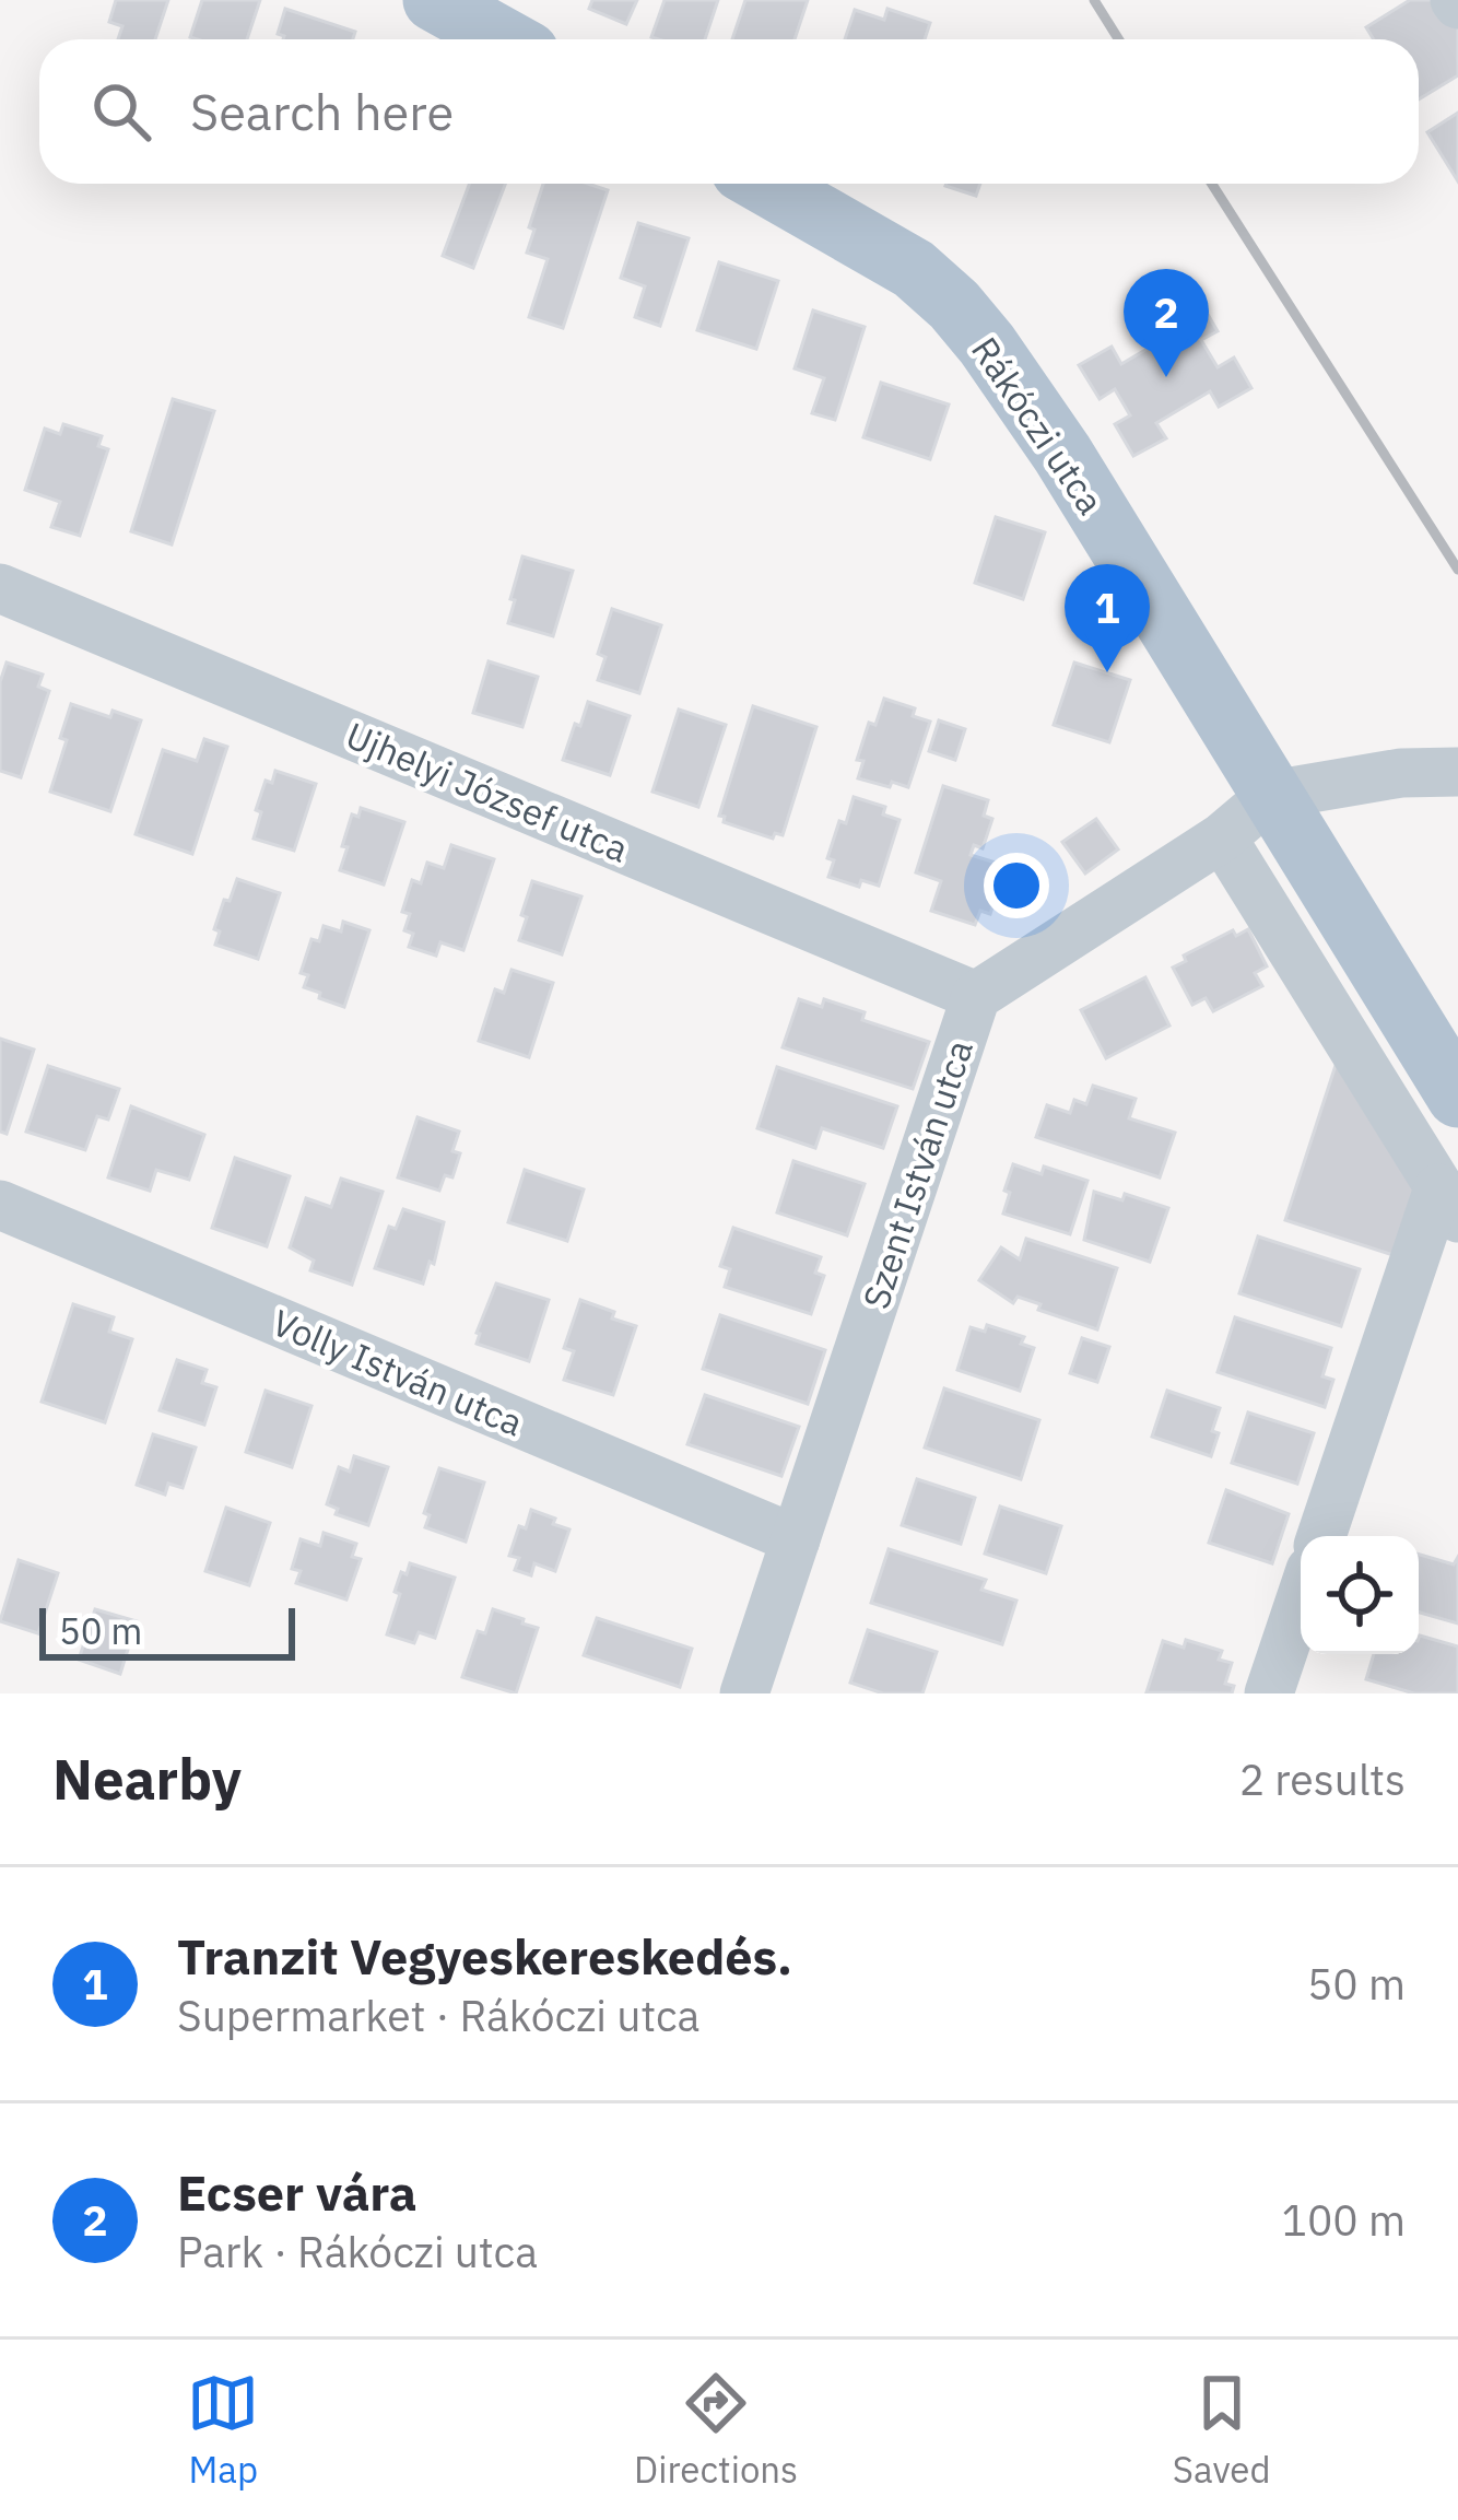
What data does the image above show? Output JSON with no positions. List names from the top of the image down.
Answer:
{
  "streets": {
    "main road": ["Rákóczi utca"],
    "street": ["Ujhelyi József utca", "Szent István utca", "Volly István utca"]
  },
  "crossings": [
    ["Rákóczi utca", "Szent István utca"],
    ["Ujhelyi József utca", "Szent István utca"],
    ["Szent István utca", "Volly István utca"]
  ],
  "scale_bar": "50 m",
  "page": {
    "search": "Search here",
    "pins": ["2", "1"],
    "scale": "50 m",
    "heading": ["Nearby", "2 results"],
    "list": [
      {
        "mark": "1",
        "name": "Tranzit Vegyeskereskedés.",
        "note": "Supermarket · Rákóczi utca",
        "value": "50 m"
      },
      {
        "mark": "2",
        "name": "Ecser vára",
        "note": "Park · Rákóczi utca",
        "value": "100 m"
      }
    ],
    "nav": ["Map", "Directions", "Saved"]
  }
}
